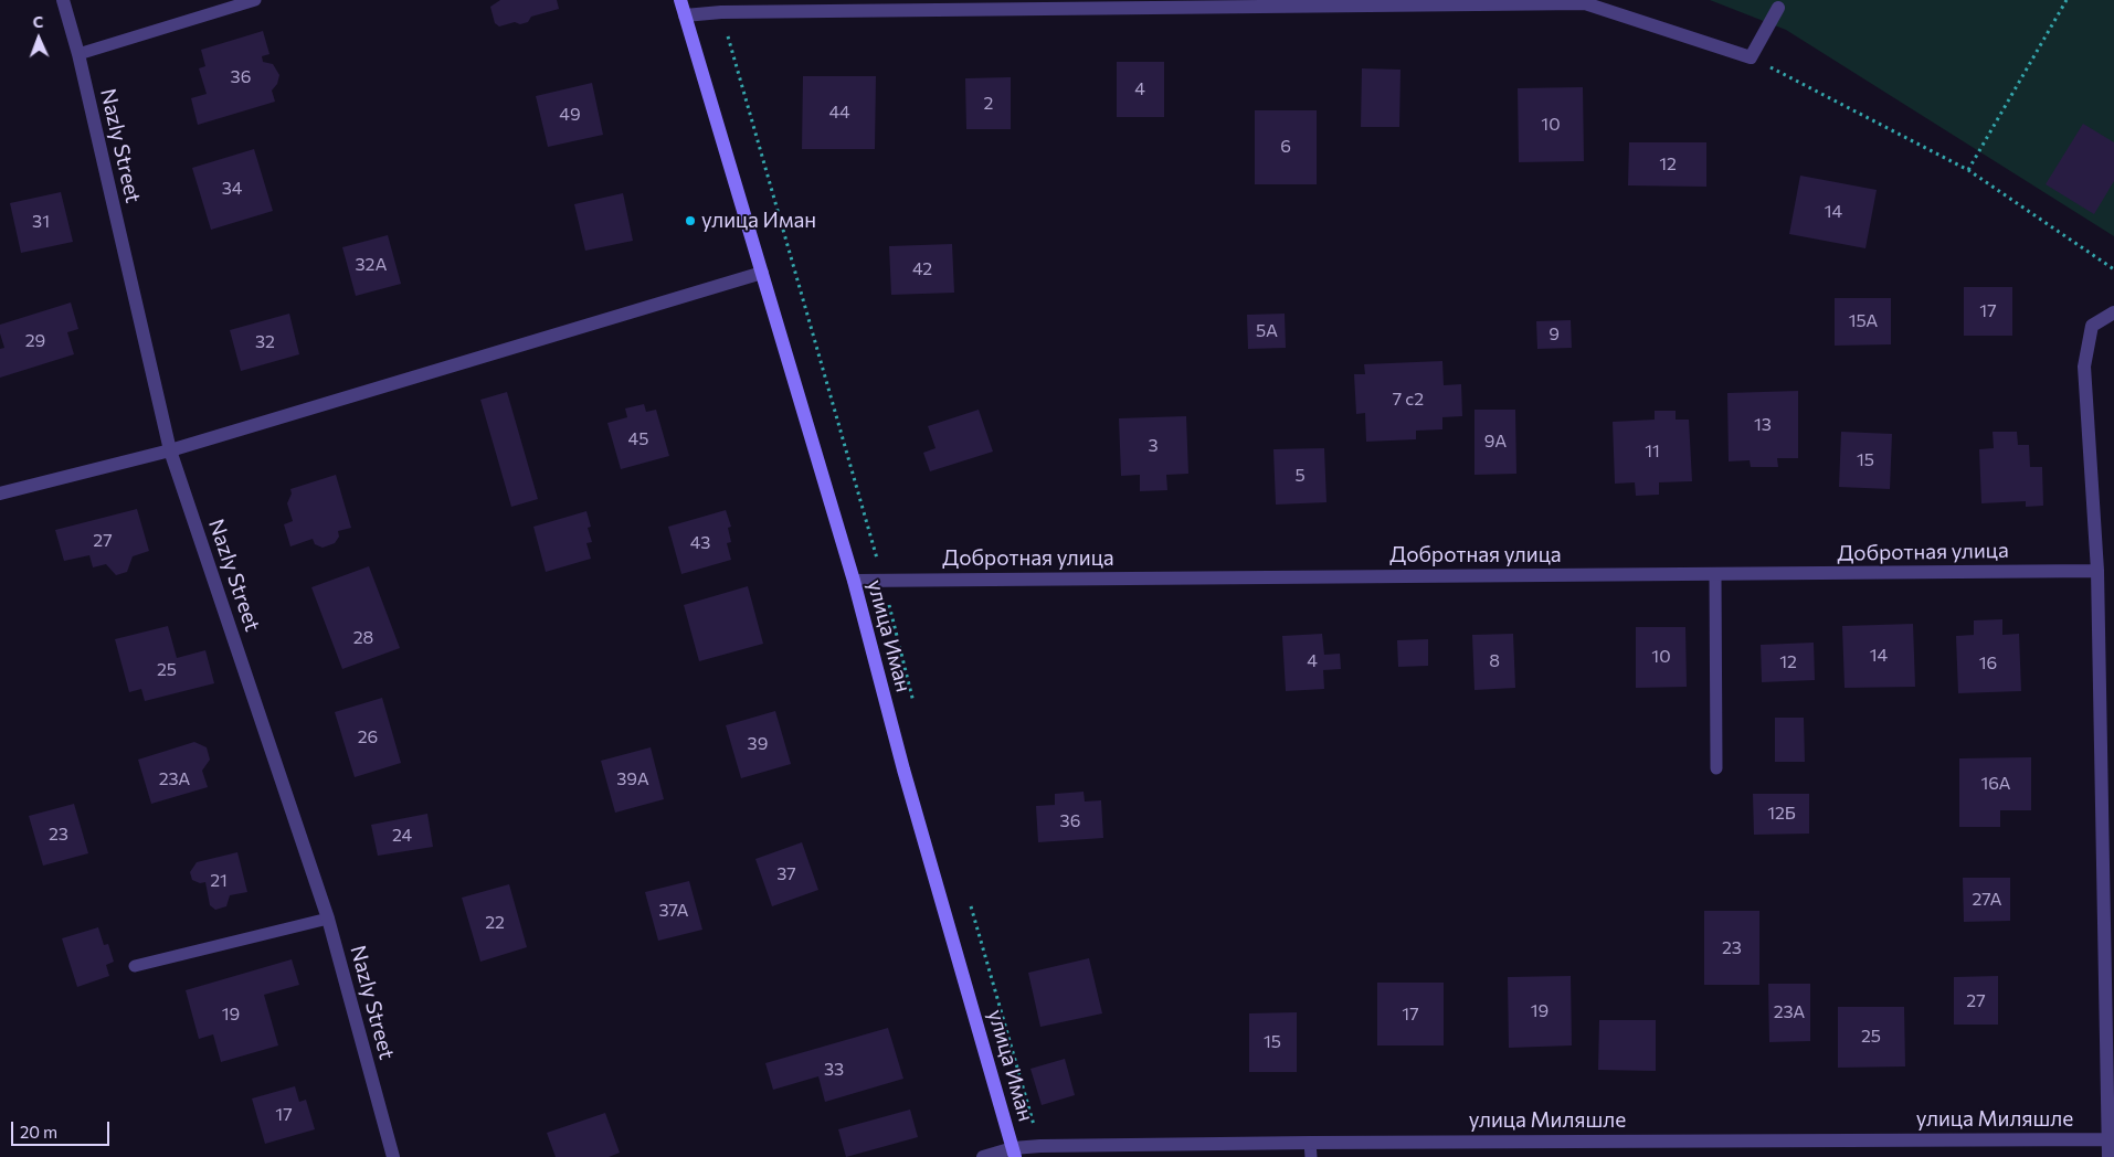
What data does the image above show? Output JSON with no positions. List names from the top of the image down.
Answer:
{
  "streets": {
    "street": [
      "Nazly Street",
      "Добротная улица",
      "улица Иман",
      "улица Миляшле"
    ]
  },
  "crossings": [
    ["Добротная улица", "улица Иман"],
    ["улица Иман", "улица Миляшле"]
  ],
  "places": ["улица Иман"],
  "house_numbers": [
    "36",
    "4",
    "2",
    "44",
    "49",
    "10",
    "6",
    "12",
    "34",
    "14",
    "31",
    "32А",
    "42",
    "17",
    "15А",
    "5А",
    "9",
    "29",
    "32",
    "7 с2",
    "13",
    "45",
    "9А",
    "3",
    "11",
    "15",
    "5",
    "27",
    "43",
    "28",
    "14",
    "10",
    "4",
    "8",
    "12",
    "16",
    "25",
    "26",
    "39",
    "23А",
    "39A",
    "16А",
    "12Б",
    "36",
    "23",
    "24",
    "37",
    "21",
    "27А",
    "37А",
    "22",
    "23",
    "27",
    "19",
    "23А",
    "19",
    "17",
    "25",
    "15",
    "33",
    "17"
  ],
  "scale_bar": "20 m",
  "north": "top"
}
